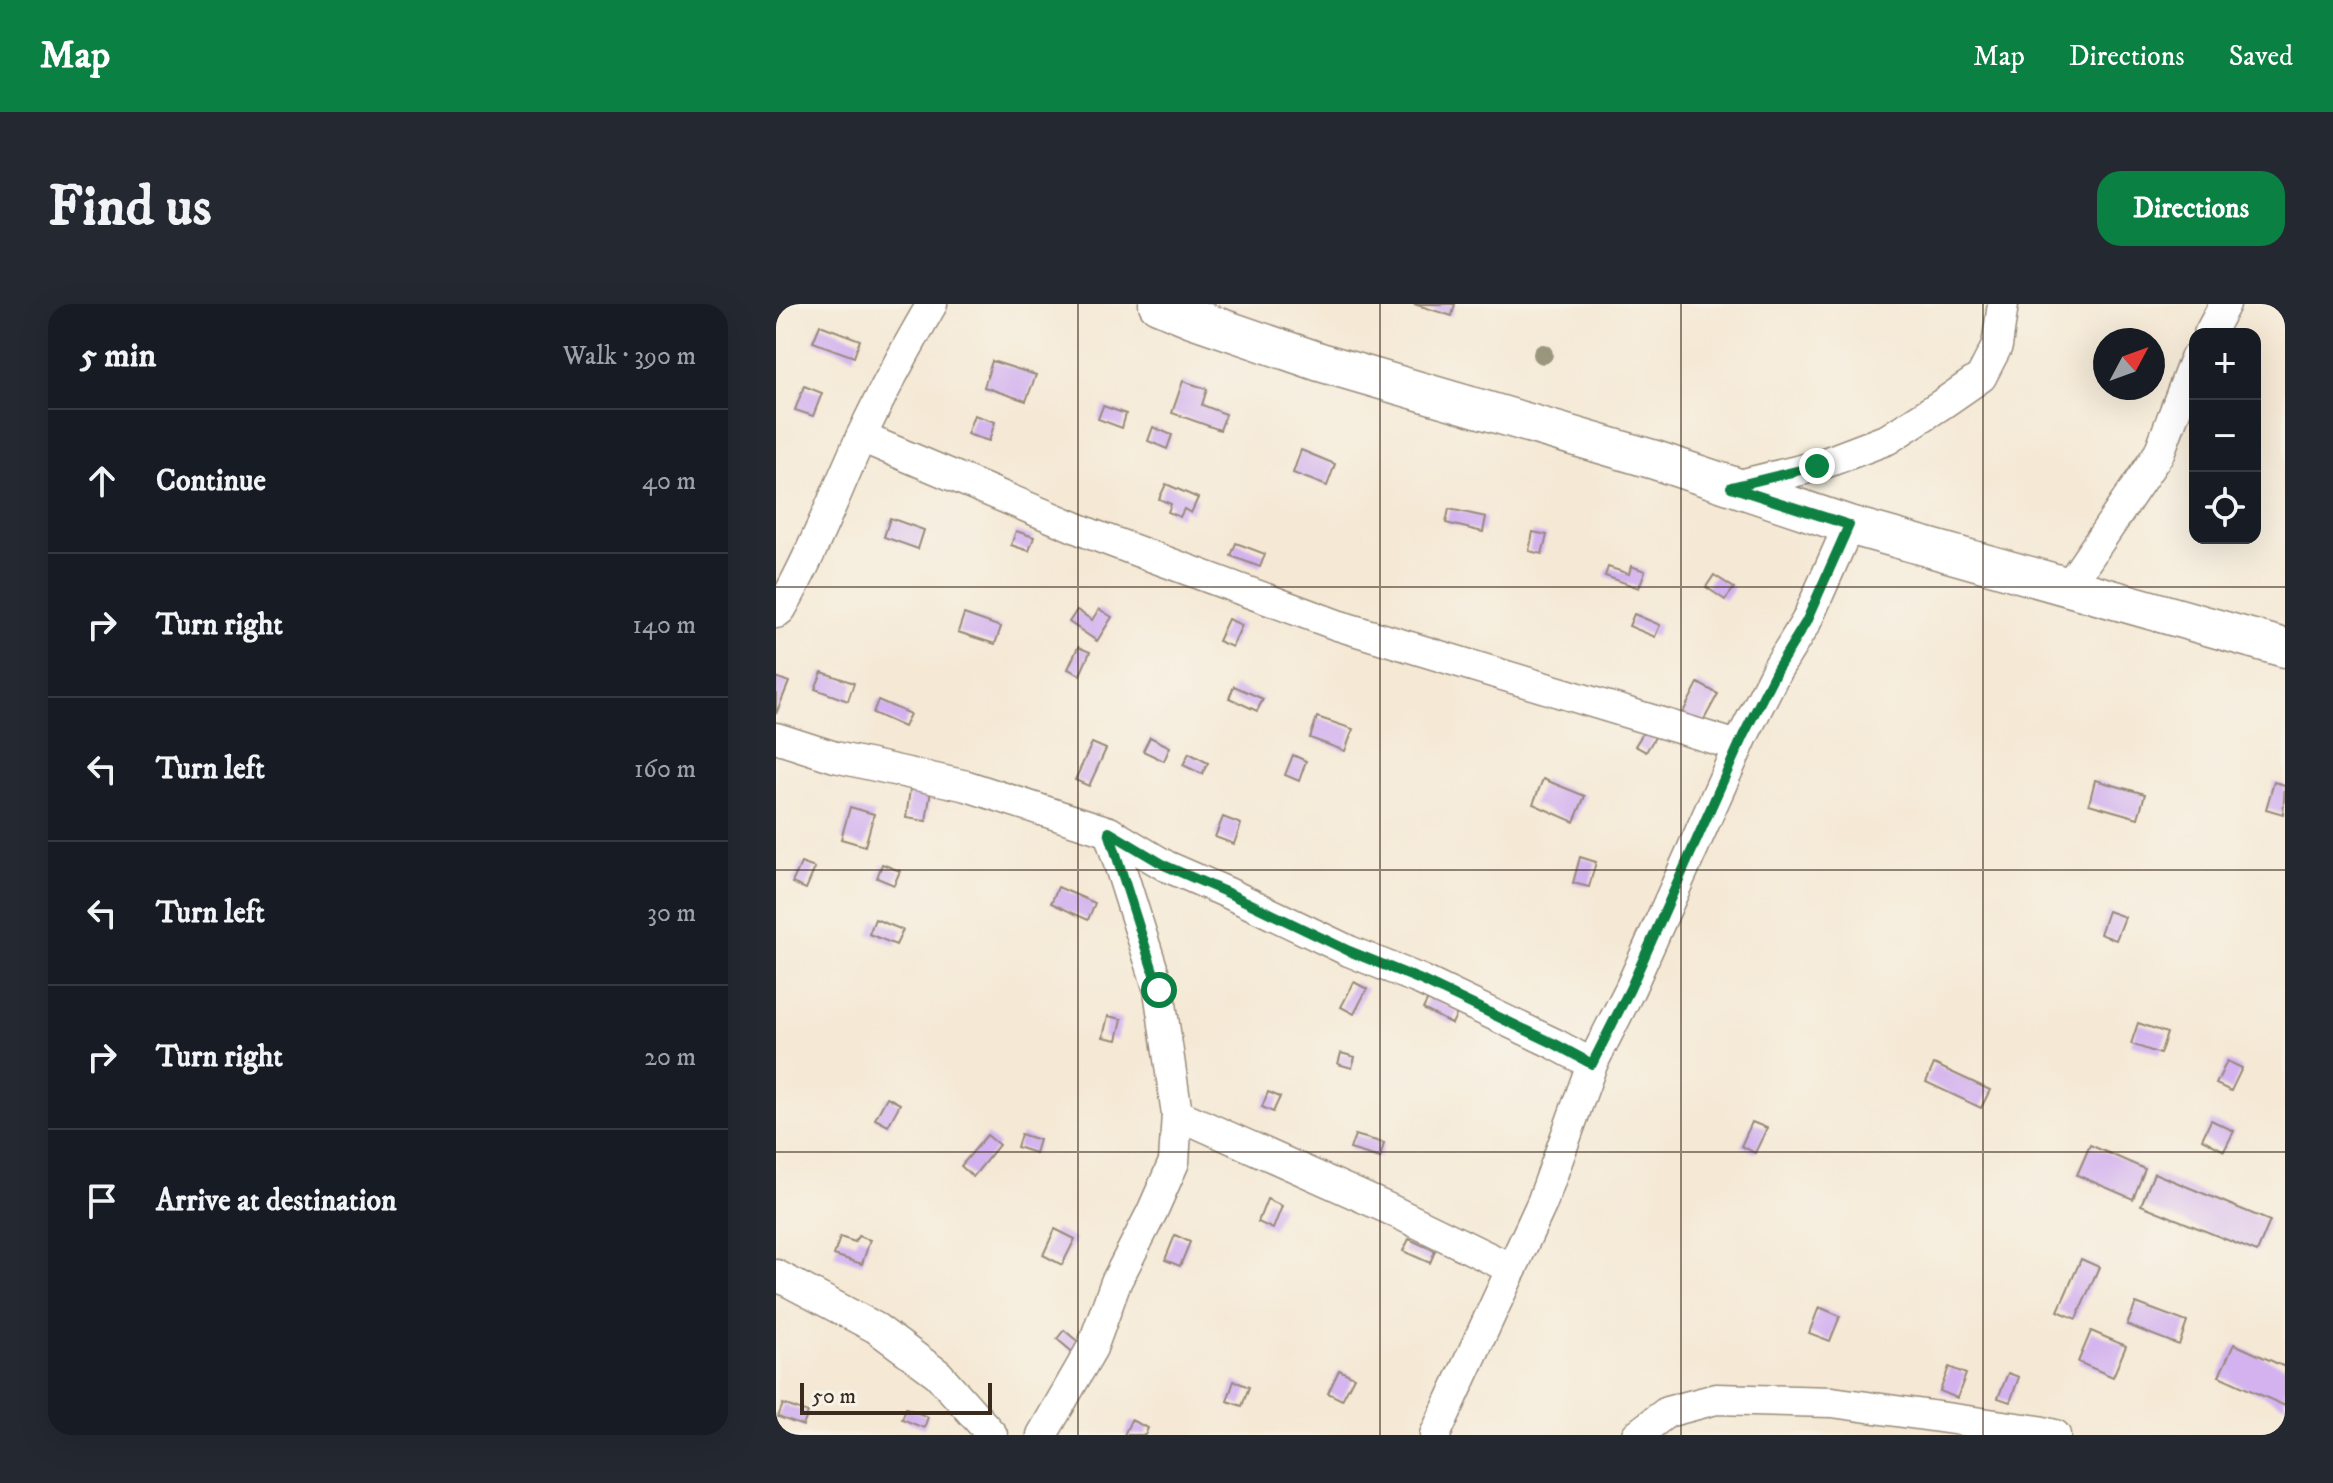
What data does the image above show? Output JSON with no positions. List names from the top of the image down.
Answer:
{
  "scale_bar": "50 m",
  "north": "top right",
  "page": {
    "header": "Map",
    "nav": ["Map", "Directions", "Saved"],
    "buttons": "Directions",
    "title": "Find us",
    "heading": ["5 min", "Walk · 390 m"],
    "map_buttons": ["+", "−"],
    "list": [
      ["Continue", "40 m"],
      ["Turn right", "140 m"],
      ["Turn left", "160 m"],
      ["Turn left", "30 m"],
      ["Turn right", "20 m"],
      "Arrive at destination"
    ],
    "scale": "50 m"
  }
}
